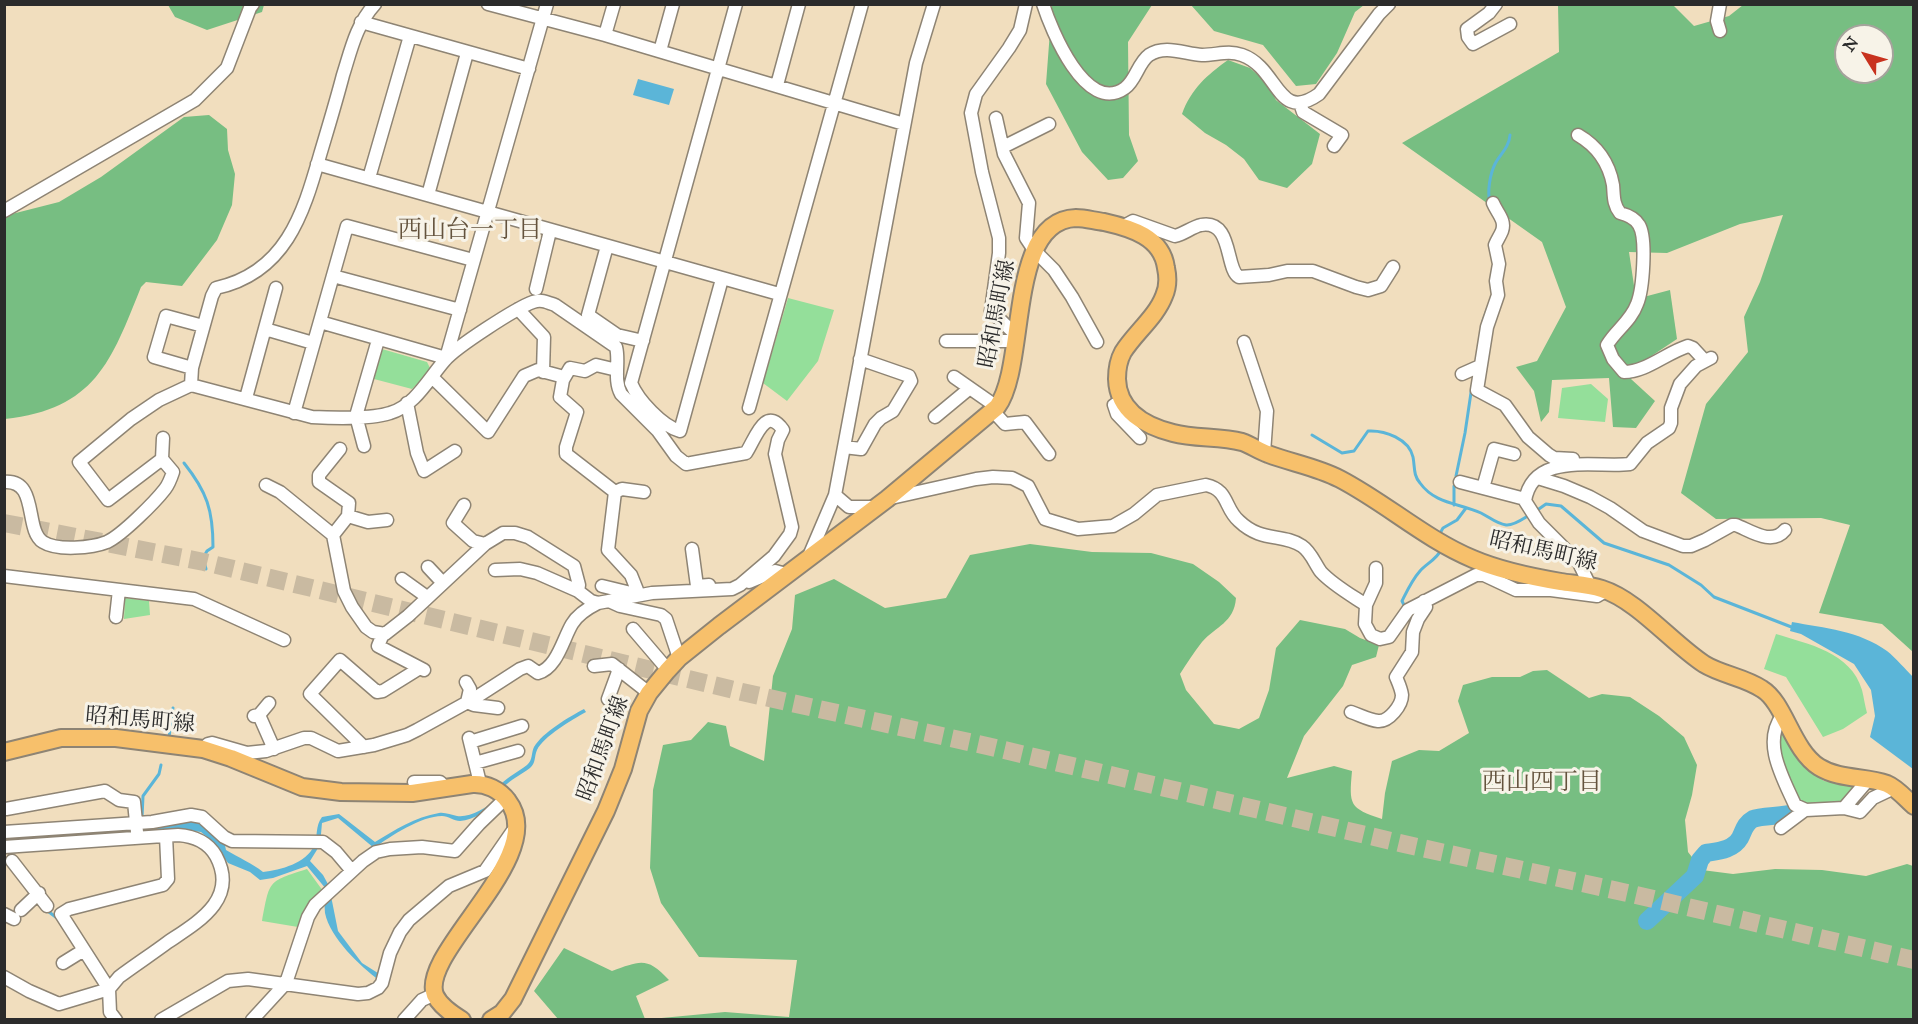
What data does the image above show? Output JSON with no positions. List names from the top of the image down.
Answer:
{
  "streets": {
    "main road": ["昭和馬町線"]
  },
  "districts": ["西山台一丁目", "西山四丁目"],
  "north": "top left"
}
